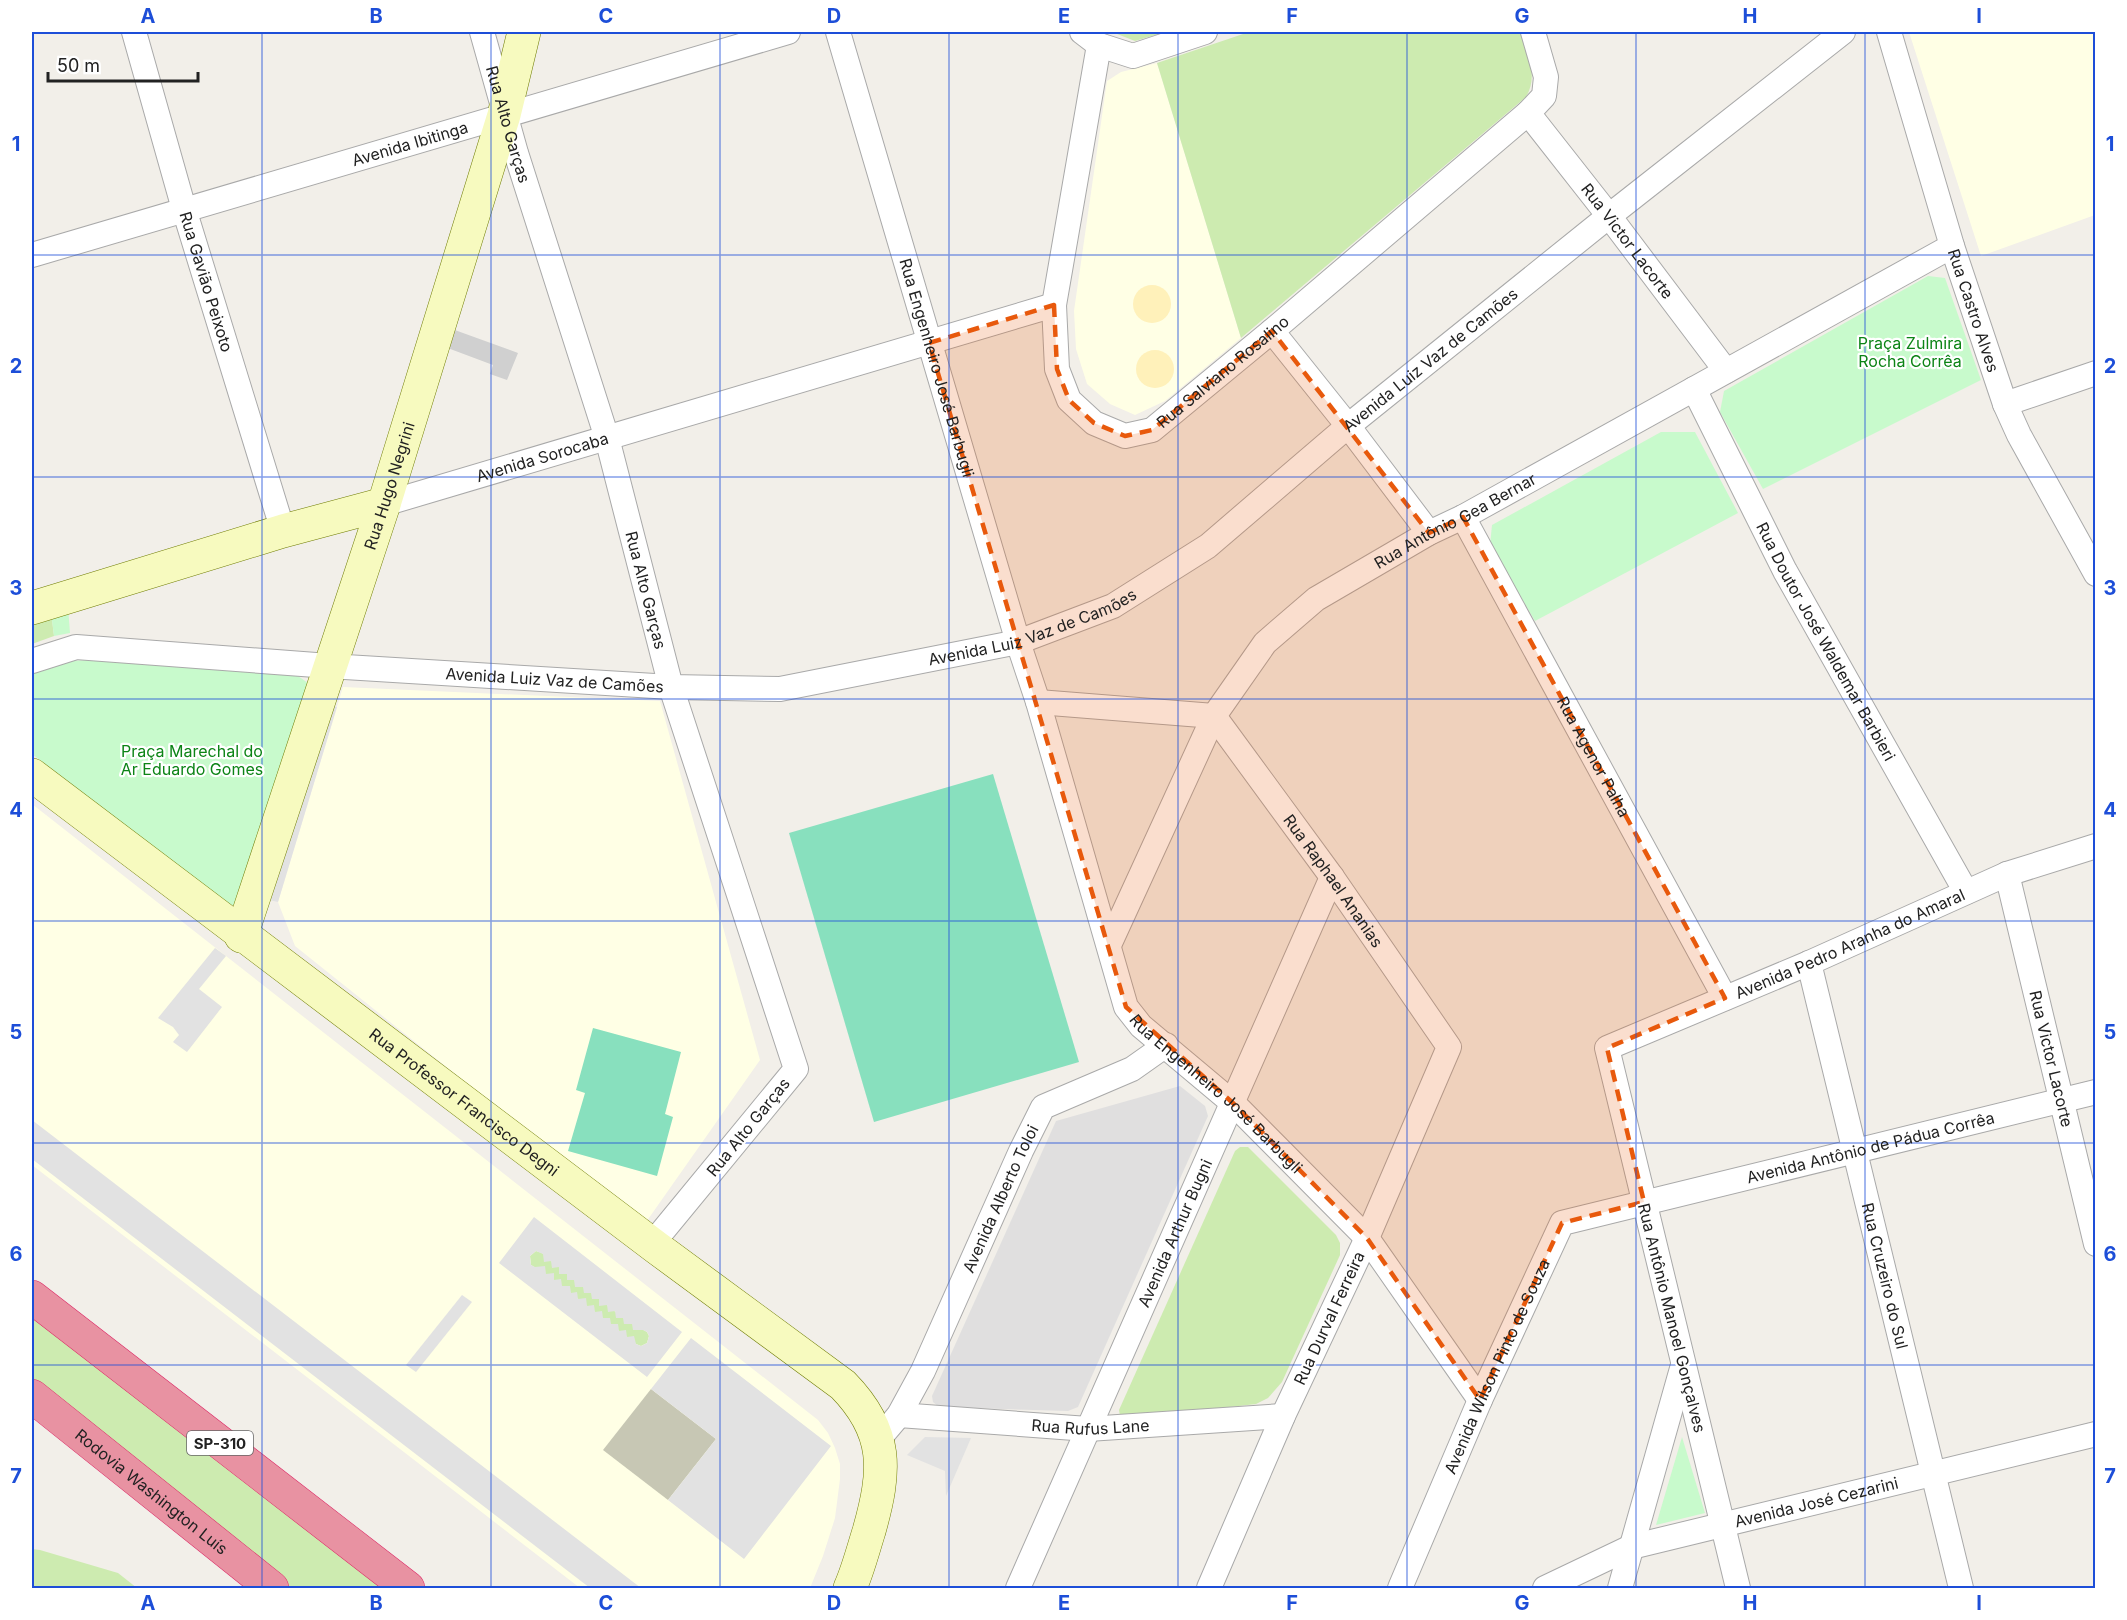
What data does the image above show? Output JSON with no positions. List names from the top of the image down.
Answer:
{
  "streets": {
    "highway": ["SP-310", "Rodovia Washington Luís"],
    "main road": ["Avenida Sorocaba", "Rua Hugo Negrini", "Rua Professor Francisco Degni"],
    "street": [
      "Rua Alto Garças",
      "Avenida Ibitinga",
      "Rua Victor Lacorte",
      "Rua Gavião Peixoto",
      "Rua Castro Alves",
      "Avenida Luiz Vaz de Camões",
      "Rua Engenheiro José Barbugli",
      "Rua Salviano Rosalino",
      "Rua Antônio Gea Bernar",
      "Rua Doutor José Waldemar Barbieri",
      "Rua Agenor Palha",
      "Rua Raphael Ananias",
      "Avenida Pedro Aranha do Amaral",
      "Avenida Antônio de Pádua Corrêa",
      "Avenida Alberto Toloi",
      "Avenida Arthur Bugni",
      "Rua Cruzeiro do Sul",
      "Rua Durval Ferreira",
      "Rua Antônio Manoel Gonçalves",
      "Avenida Wilson Pinto de Souza",
      "Rua Rufus Lane",
      "Avenida José Cezarini"
    ]
  },
  "crossings": [
    ["Rua Alto Garças", "Avenida Ibitinga"],
    ["Rua Alto Garças", "Avenida Luiz Vaz de Camões"],
    ["Rua Alto Garças", "Avenida Sorocaba"],
    ["Rua Alto Garças", "Rua Hugo Negrini"],
    ["Rua Alto Garças", "Rua Professor Francisco Degni"],
    ["Avenida Ibitinga", "Rua Gavião Peixoto"],
    ["Avenida Ibitinga", "Rua Hugo Negrini"],
    ["Rua Victor Lacorte", "Avenida Luiz Vaz de Camões"],
    ["Rua Victor Lacorte", "Rua Salviano Rosalino"],
    ["Rua Victor Lacorte", "Rua Antônio Gea Bernar"],
    ["Rua Victor Lacorte", "Avenida Pedro Aranha do Amaral"],
    ["Rua Victor Lacorte", "Avenida Antônio de Pádua Corrêa"],
    ["Rua Gavião Peixoto", "Avenida Sorocaba"],
    ["Rua Castro Alves", "Rua Antônio Gea Bernar"],
    ["Avenida Luiz Vaz de Camões", "Rua Engenheiro José Barbugli"],
    ["Avenida Luiz Vaz de Camões", "Rua Hugo Negrini"],
    ["Rua Engenheiro José Barbugli", "Avenida Sorocaba"],
    ["Rua Engenheiro José Barbugli", "Rua Antônio Gea Bernar"],
    ["Rua Engenheiro José Barbugli", "Avenida Alberto Toloi"],
    ["Rua Engenheiro José Barbugli", "Avenida Arthur Bugni"],
    ["Rua Engenheiro José Barbugli", "Rua Durval Ferreira"],
    ["Rua Engenheiro José Barbugli", "Avenida Wilson Pinto de Souza"],
    ["Rua Salviano Rosalino", "Avenida Sorocaba"],
    ["Avenida Sorocaba", "Rua Hugo Negrini"],
    ["Rua Hugo Negrini", "Rua Professor Francisco Degni"],
    ["Rua Antônio Gea Bernar", "Rua Doutor José Waldemar Barbieri"],
    ["Rua Antônio Gea Bernar", "Rua Agenor Palha"],
    ["Rua Antônio Gea Bernar", "Rua Raphael Ananias"],
    ["Rua Doutor José Waldemar Barbieri", "Avenida Pedro Aranha do Amaral"],
    ["Rua Agenor Palha", "Avenida Pedro Aranha do Amaral"],
    ["Rua Raphael Ananias", "Avenida Arthur Bugni"],
    ["Rua Raphael Ananias", "Rua Durval Ferreira"],
    ["Avenida Pedro Aranha do Amaral", "Rua Cruzeiro do Sul"],
    ["Avenida Pedro Aranha do Amaral", "Rua Antônio Manoel Gonçalves"],
    ["Rua Professor Francisco Degni", "Avenida Alberto Toloi"],
    ["Avenida Antônio de Pádua Corrêa", "Rua Cruzeiro do Sul"],
    ["Avenida Antônio de Pádua Corrêa", "Rua Antônio Manoel Gonçalves"],
    ["Avenida Antônio de Pádua Corrêa", "Avenida Wilson Pinto de Souza"],
    ["Avenida Alberto Toloi", "Rua Rufus Lane"],
    ["Avenida Arthur Bugni", "Rua Rufus Lane"],
    ["Rua Cruzeiro do Sul", "Avenida José Cezarini"],
    ["Rua Durval Ferreira", "Rua Rufus Lane"],
    ["Rua Antônio Manoel Gonçalves", "Avenida Wilson Pinto de Souza"],
    ["Rua Antônio Manoel Gonçalves", "Avenida José Cezarini"]
  ],
  "parks": ["Praça Zulmira Rocha Corrêa", "Praça Marechal do Ar Eduardo Gomes"],
  "scale_bar": "50 m",
  "grid": {
    "columns": [
      "A",
      "B",
      "C",
      "D",
      "E",
      "F",
      "G",
      "H",
      "I"
    ],
    "rows": [
      "1",
      "2",
      "3",
      "4",
      "5",
      "6",
      "7"
    ]
  }
}
